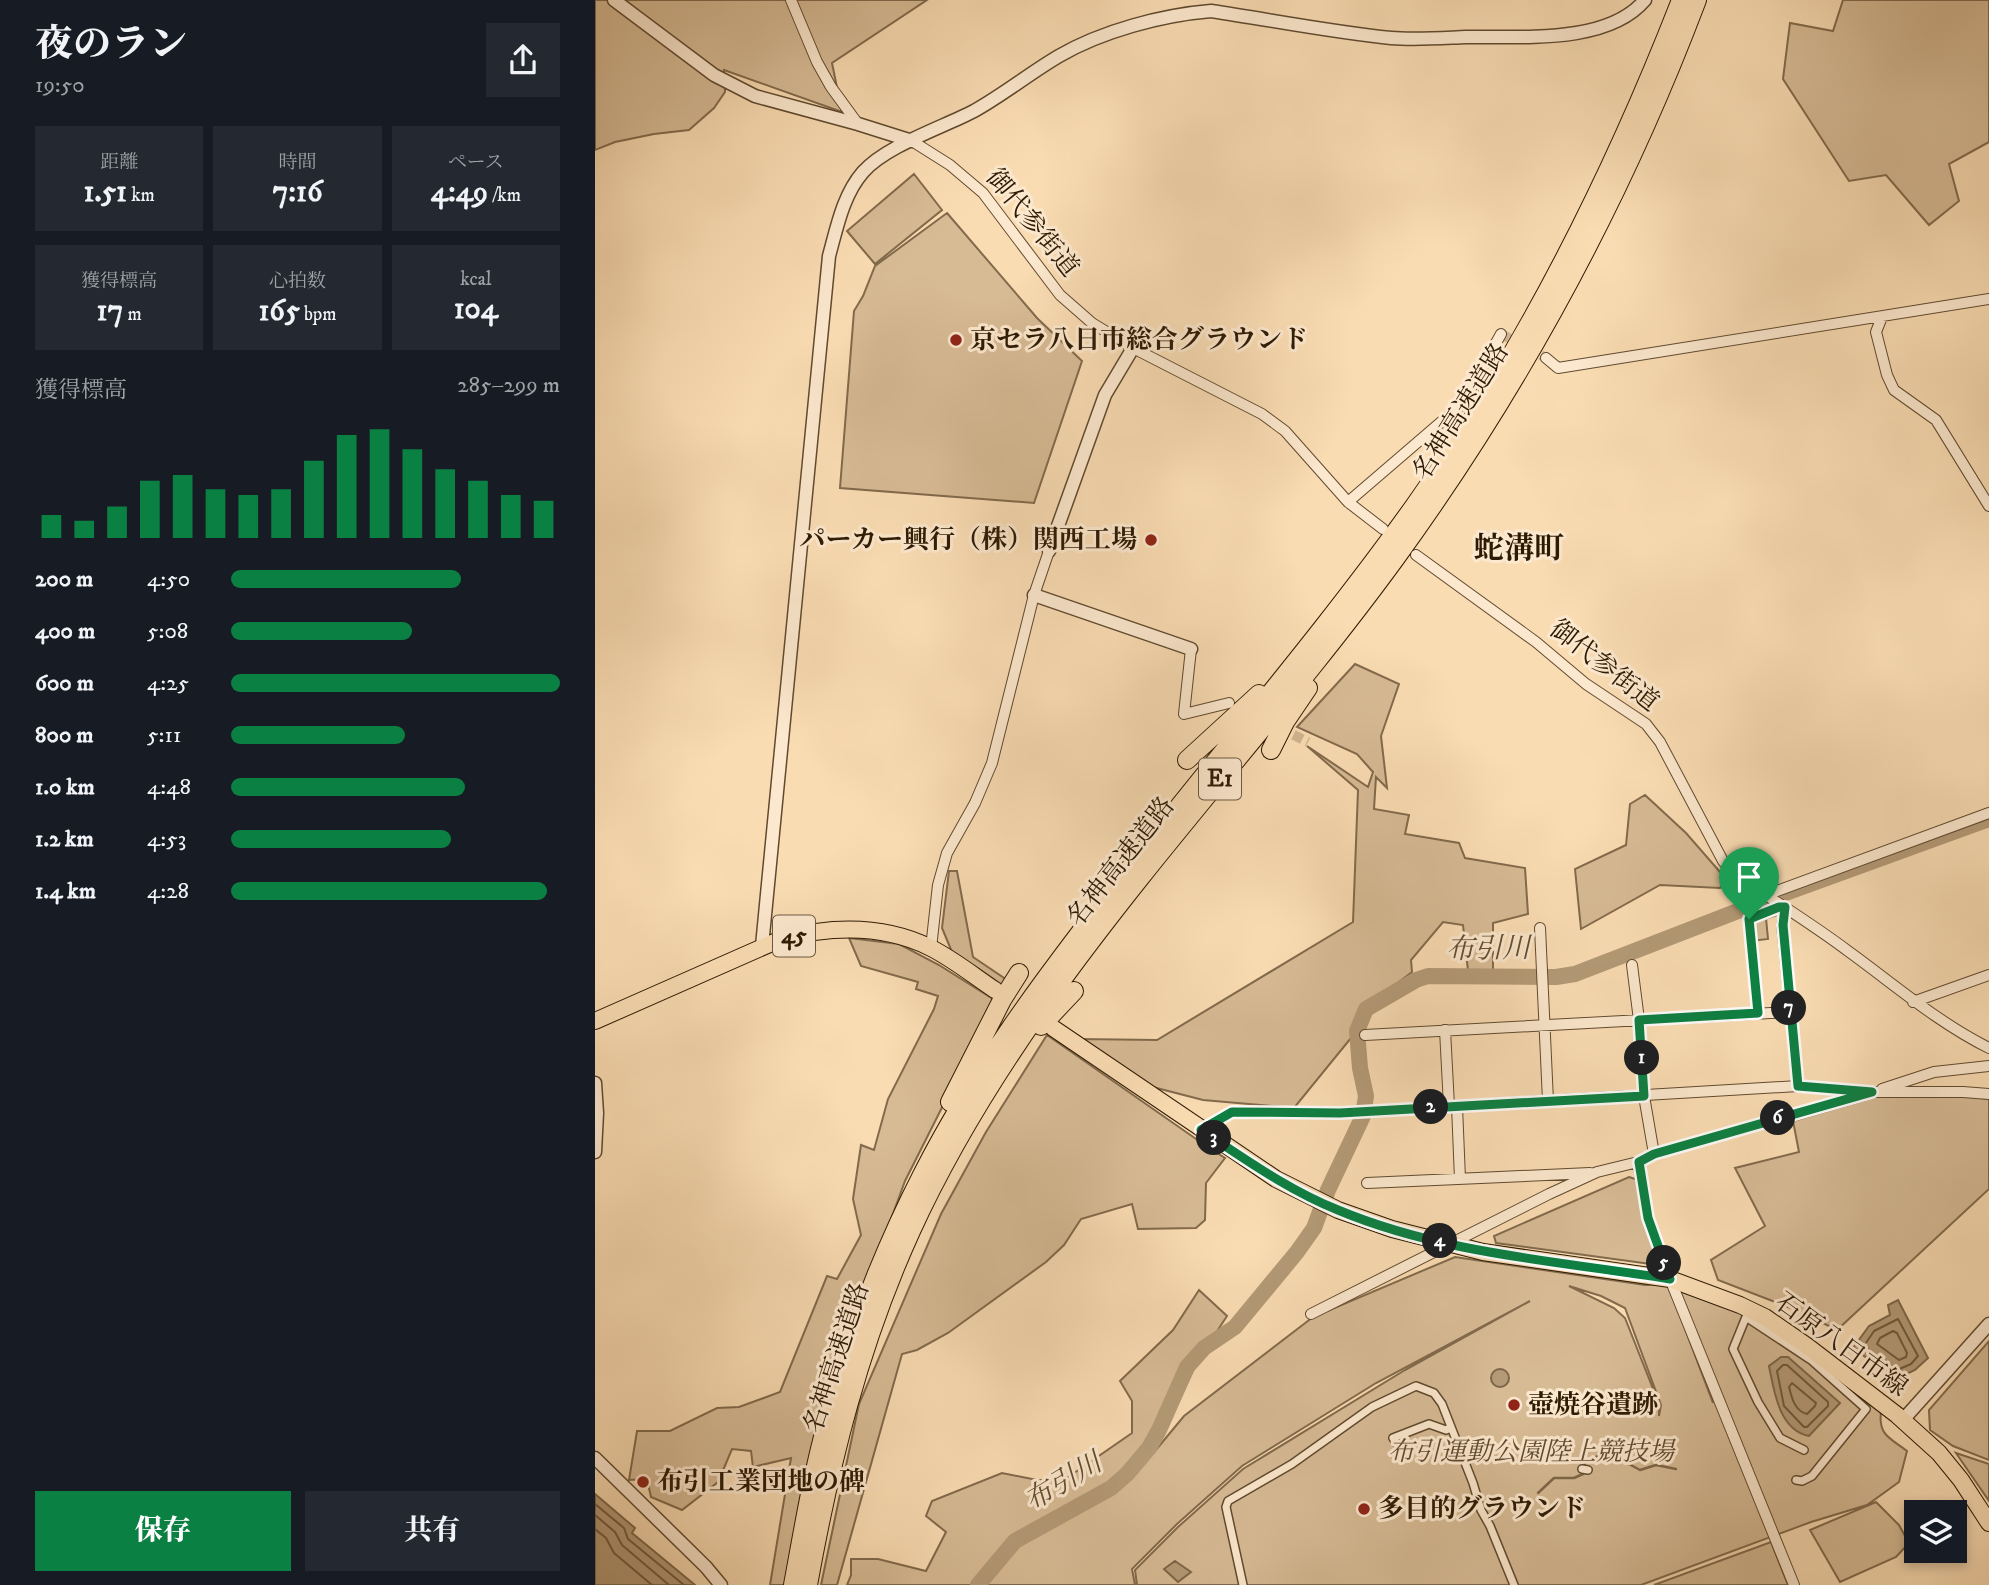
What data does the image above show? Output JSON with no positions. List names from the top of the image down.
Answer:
{
  "streets": {
    "highway": ["名神高速道路", "E1"],
    "main road": ["45", "石原八日市線"],
    "street": ["御代参街道"]
  },
  "districts": ["蛇溝町"],
  "water": ["布引川"],
  "parks": ["布引運動公園陸上競技場"],
  "places": [
    "京セラ八日市総合グラウンド",
    "パーカー興行（株）関西工場",
    "壺焼谷遺跡",
    "布引工業団地の碑",
    "多目的グラウンド"
  ],
  "page": {
    "heading": ["夜のラン", "19:50"],
    "stats": [
      ["距離", "1.51 km"],
      ["時間", "7:16"],
      ["ペース", "4:49 /km"],
      ["獲得標高", "17 m"],
      ["心拍数", "165 bpm"],
      ["kcal", "104"]
    ],
    "chart": ["獲得標高", "285–299 m"],
    "list": [
      {
        "name": "200 m",
        "note": "4:50"
      },
      {
        "name": "400 m",
        "note": "5:08"
      },
      {
        "name": "600 m",
        "note": "4:25"
      },
      {
        "name": "800 m",
        "note": "5:11"
      },
      {
        "name": "1.0 km",
        "note": "4:48"
      },
      {
        "name": "1.2 km",
        "note": "4:53"
      },
      {
        "name": "1.4 km",
        "note": "4:28"
      }
    ],
    "pins": [
      "7",
      "1",
      "2",
      "6",
      "3",
      "4",
      "5"
    ],
    "buttons": ["保存", "共有"]
  }
}
